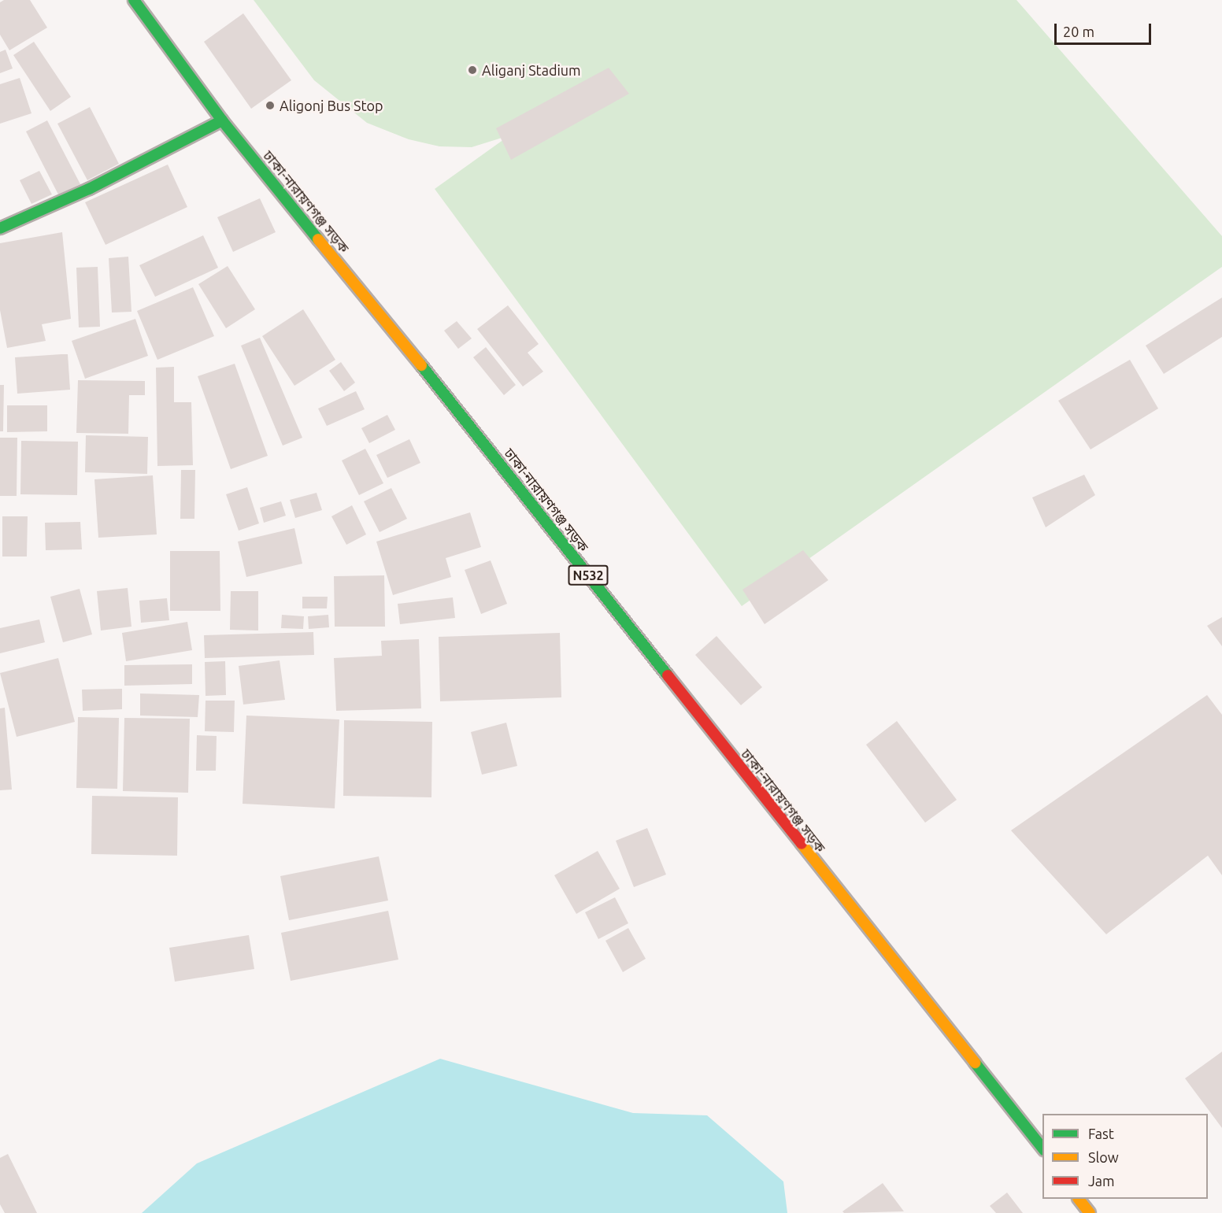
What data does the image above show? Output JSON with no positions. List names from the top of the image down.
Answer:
{
  "streets": {
    "main road": ["ঢাকা-নারায়ণগঞ্জ সড়ক", "N532"]
  },
  "places": ["Aliganj Stadium", "Aligonj Bus Stop"],
  "legend": ["Fast", "Slow", "Jam"],
  "scale_bar": "20 m"
}
